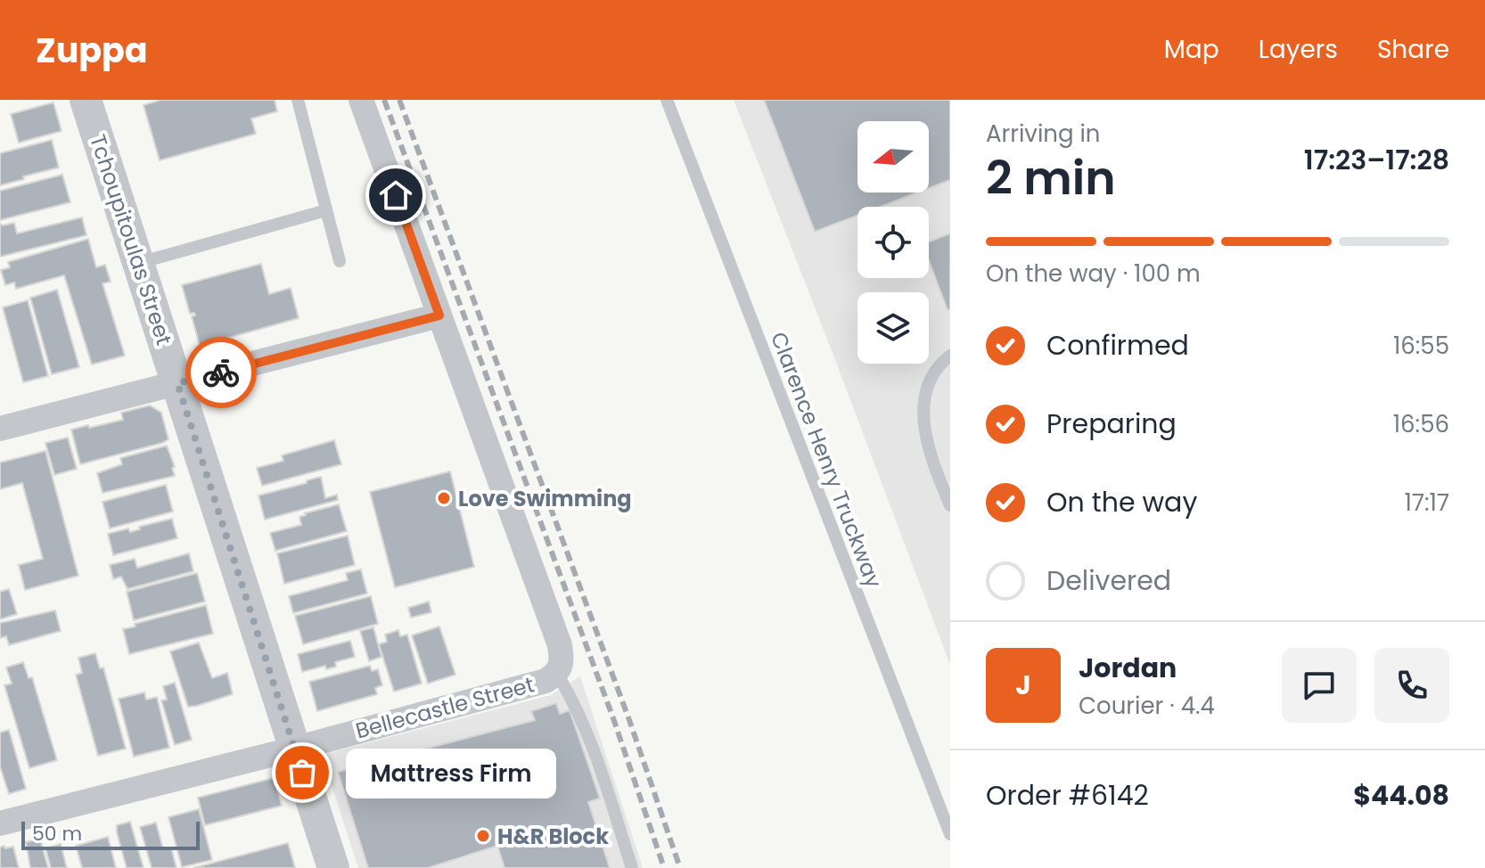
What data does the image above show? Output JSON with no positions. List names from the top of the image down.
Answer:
{
  "streets": {
    "street": ["Tchoupitoulas Street", "Bellecastle Street"],
    "lane": ["Clarence Henry Truckway"]
  },
  "crossings": [
    ["Tchoupitoulas Street", "Bellecastle Street"]
  ],
  "places": ["Love Swimming", "Mattress Firm", "H&R Block"],
  "scale_bar": "50 m",
  "north": "left",
  "page": {
    "header": "Zuppa",
    "nav": ["Map", "Layers", "Share"],
    "heading": ["2 min", "Arriving in", "17:23–17:28"],
    "panel": [
      "Jordan",
      "Courier · 4.4",
      "Order #6142",
      "$44.08"
    ],
    "bar": "On the way · 100 m",
    "list": [
      ["Confirmed", "16:55"],
      ["Preparing", "16:56"],
      ["On the way", "17:17"],
      "Delivered"
    ],
    "round": "J",
    "bubble": "Mattress Firm",
    "scale": "50 m"
  }
}
